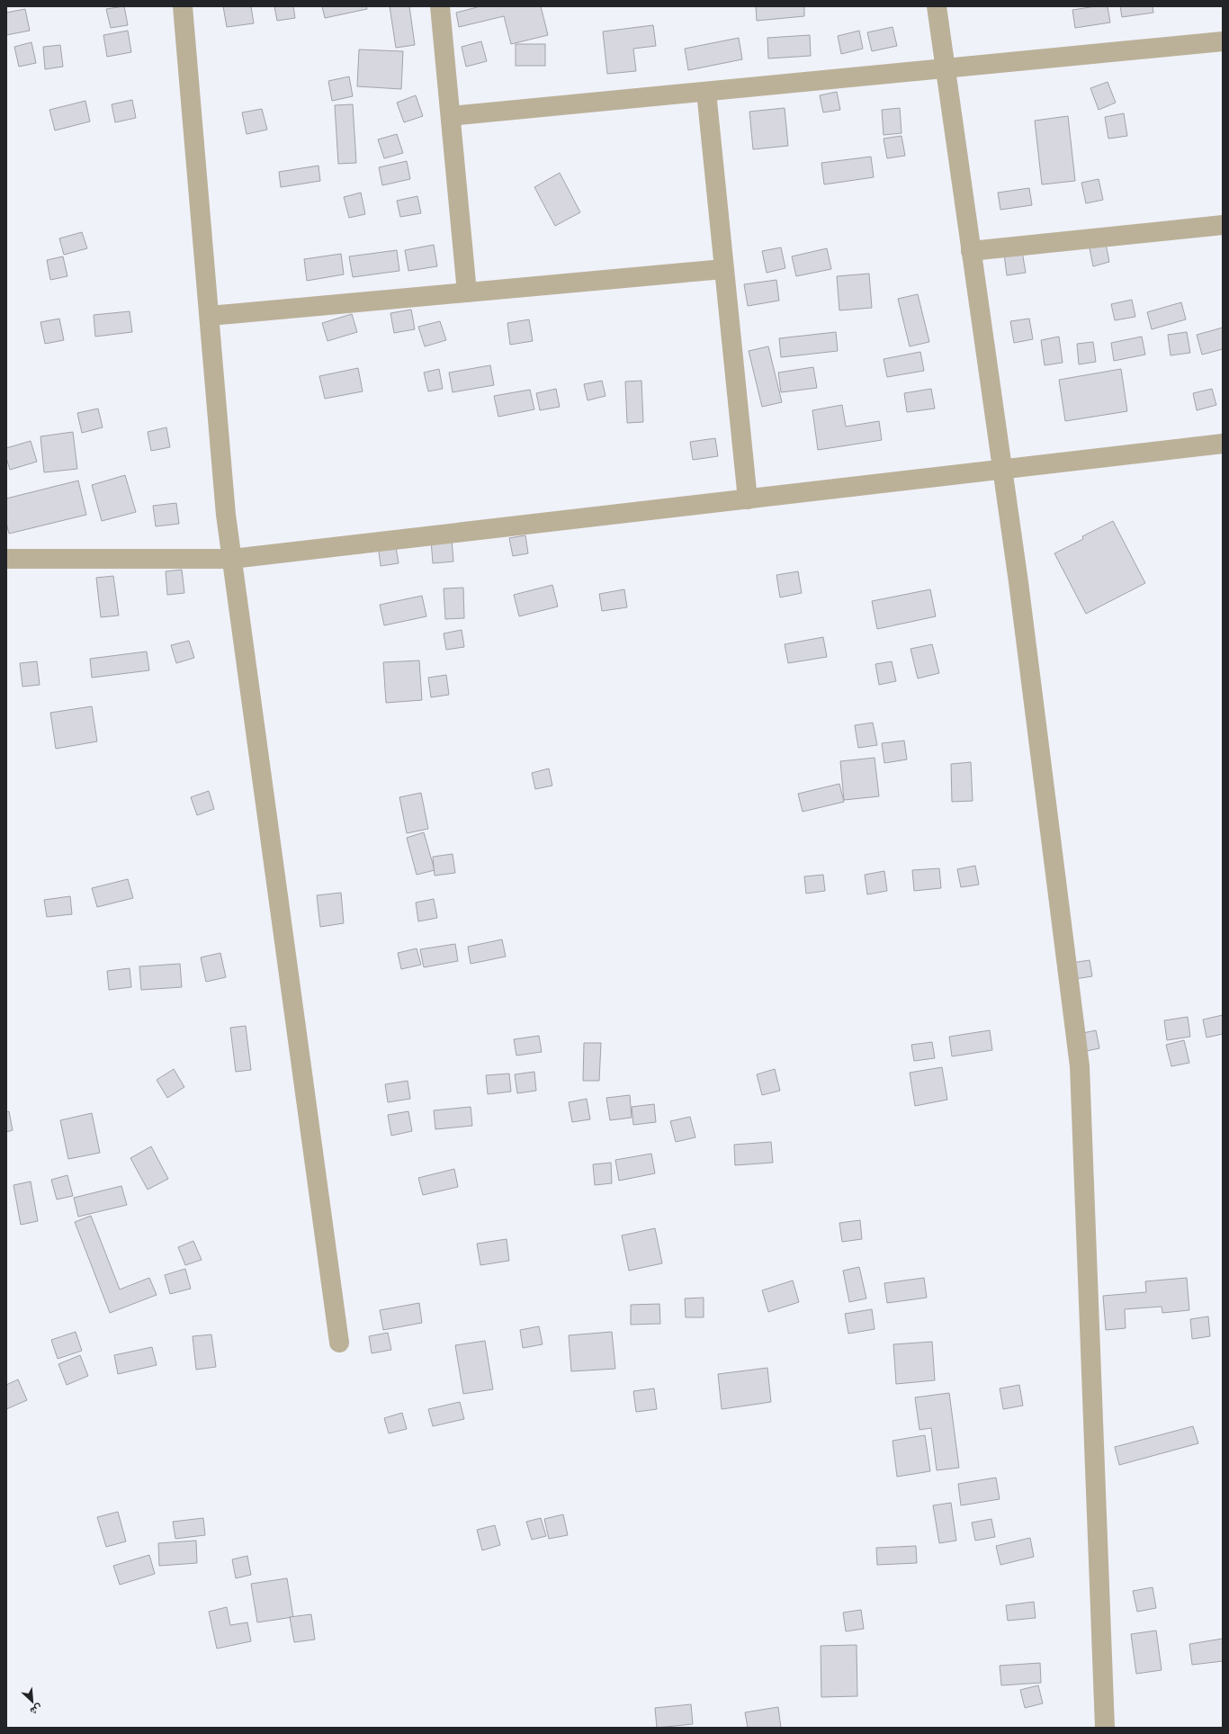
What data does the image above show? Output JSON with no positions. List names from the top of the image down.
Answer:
{
  "north": "bottom right"
}
